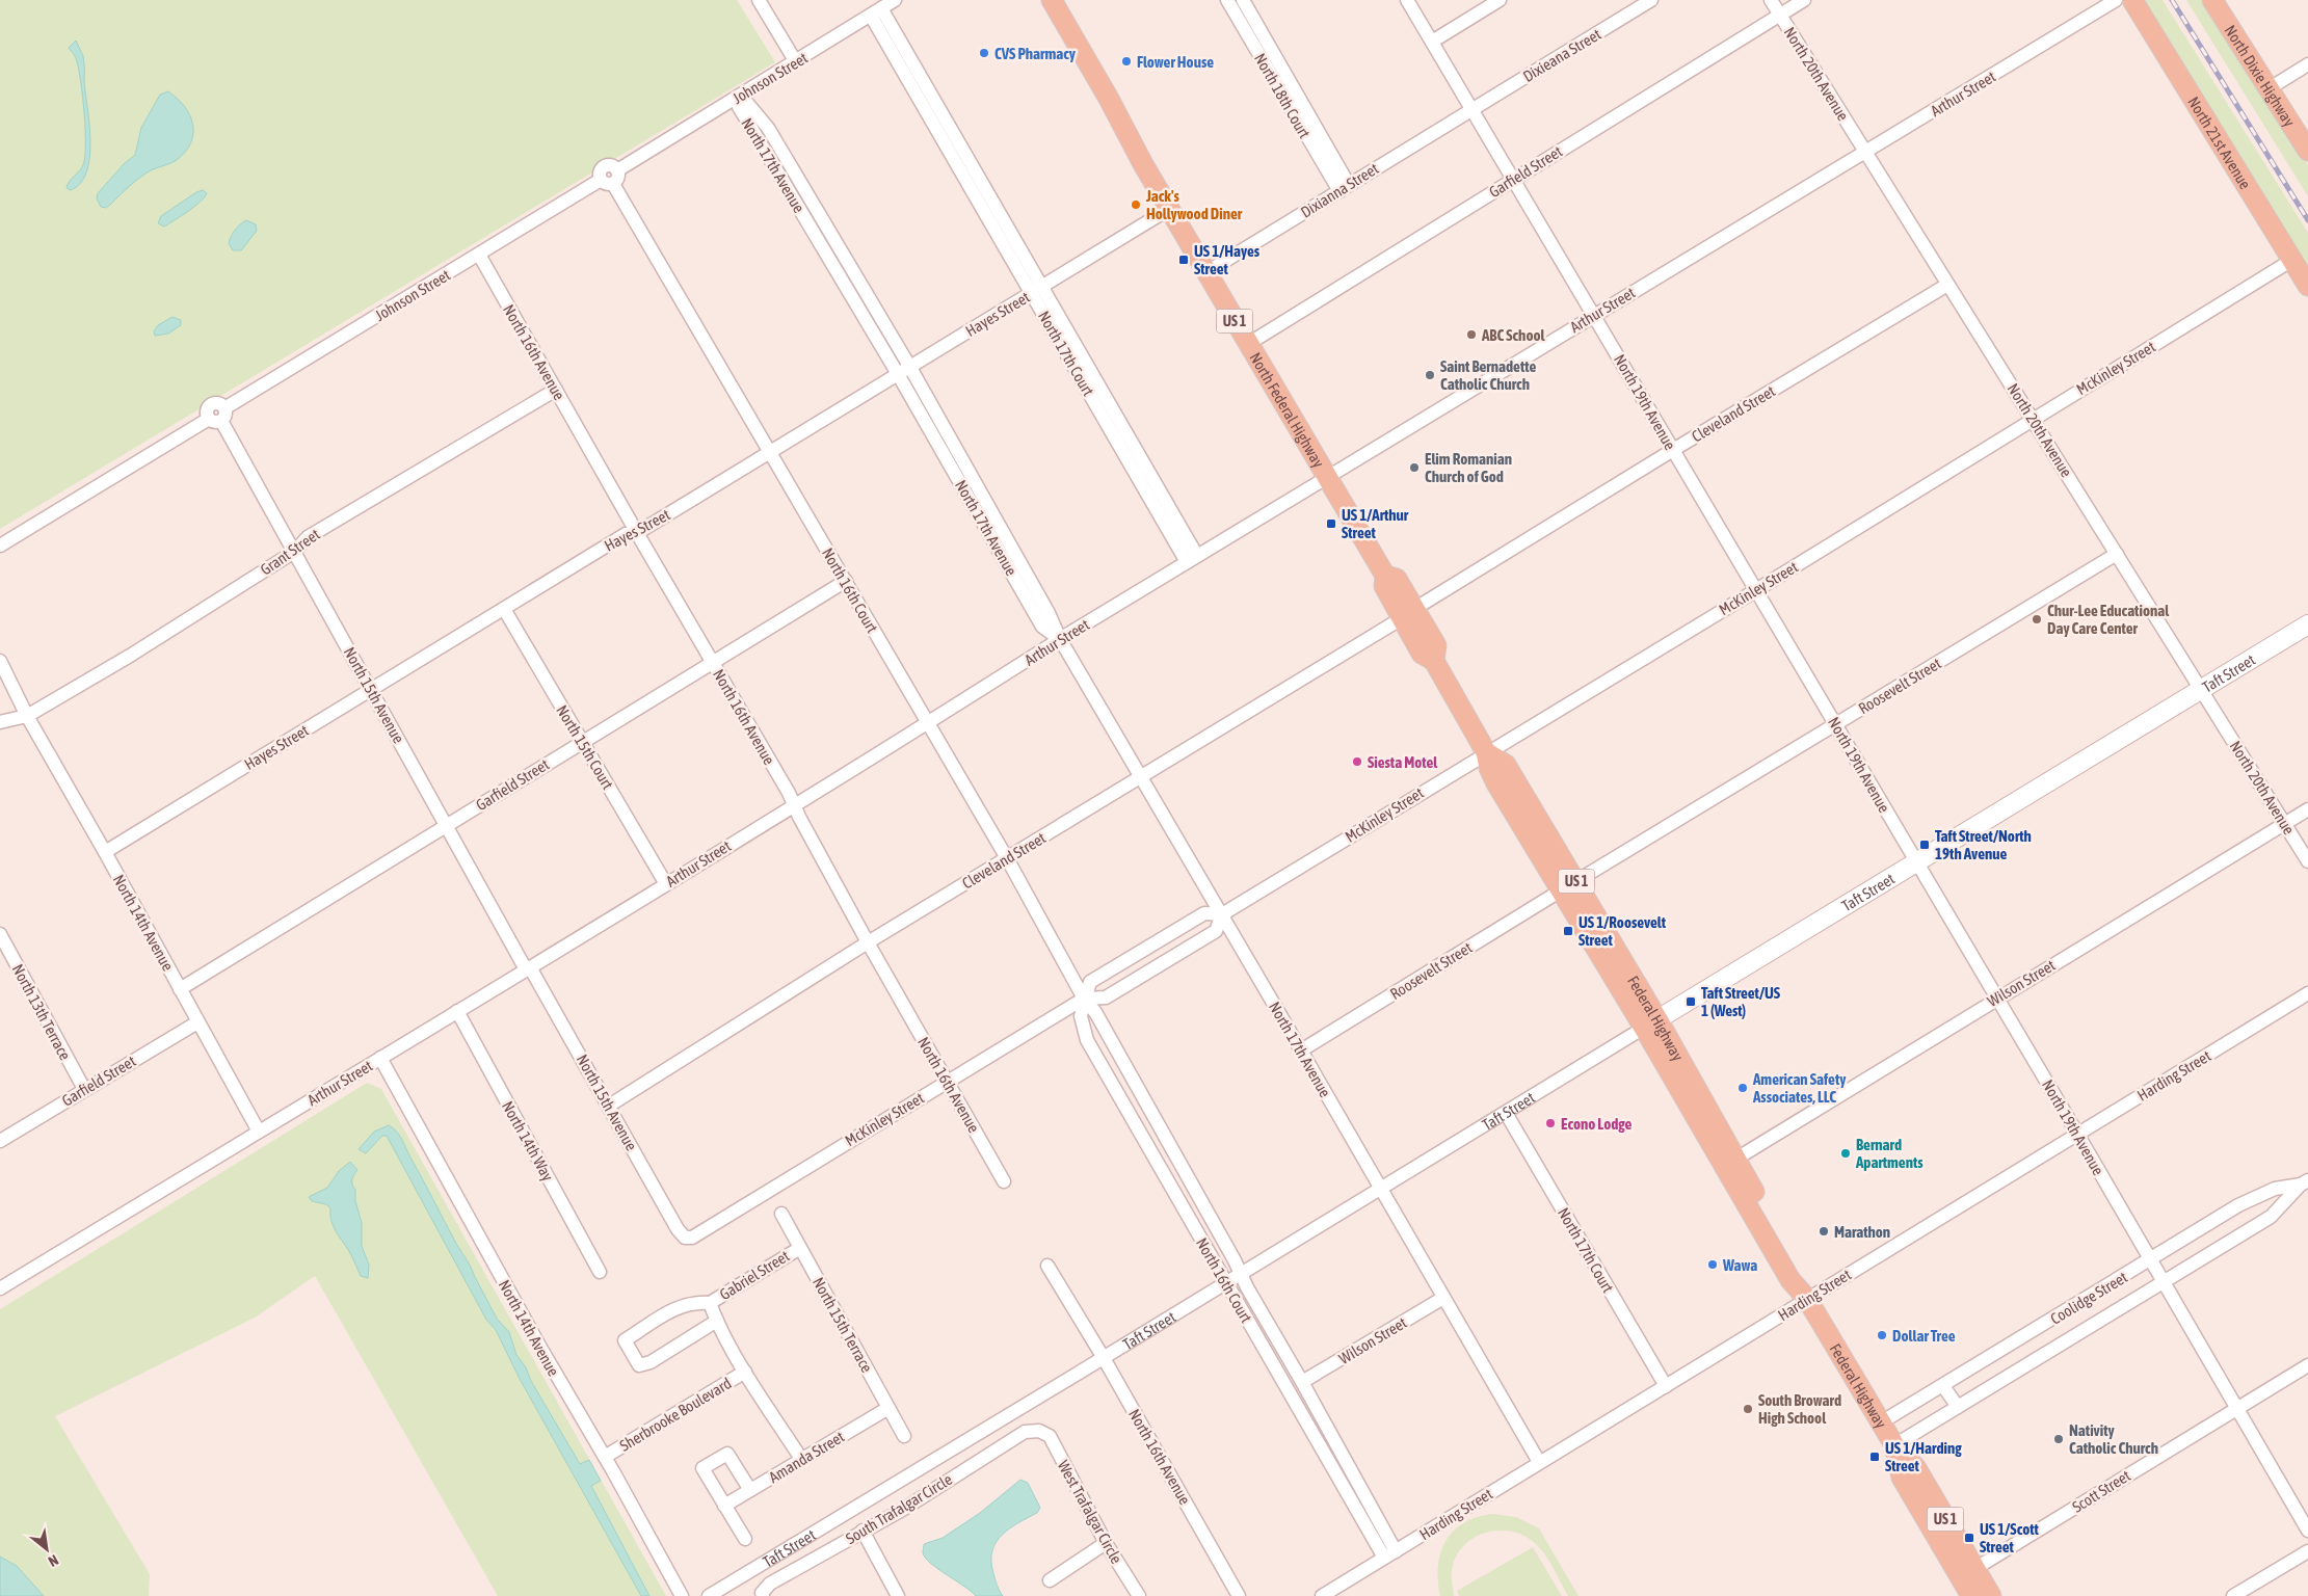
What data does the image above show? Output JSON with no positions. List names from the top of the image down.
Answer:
{
  "streets": {
    "main road": [
      "North Dixie Highway",
      "North 21st Avenue",
      "US 1",
      "North Federal Highway",
      "Federal Highway"
    ],
    "street": [
      "Dixieana Street",
      "North 20th Avenue",
      "Johnson Street",
      "Arthur Street",
      "North 18th Court",
      "North 17th Avenue",
      "Garfield Street",
      "Dixianna Street",
      "Hayes Street",
      "North 16th Avenue",
      "North 17th Court",
      "McKinley Street",
      "North 19th Avenue",
      "Cleveland Street",
      "Grant Street",
      "North 16th Court",
      "Taft Street",
      "Roosevelt Street",
      "North 15th Avenue",
      "North 15th Court",
      "North 14th Avenue",
      "Wilson Street",
      "North 13th Terrace",
      "Harding Street",
      "North 14th Way",
      "Gabriel Street",
      "Coolidge Street",
      "North 15th Terrace",
      "Sherbrooke Boulevard",
      "Amanda Street",
      "Scott Street",
      "South Trafalgar Circle",
      "West Trafalgar Circle"
    ]
  },
  "crossings": [
    ["Dixieana Street", "Dixianna Street"],
    ["Dixieana Street", "North 19th Avenue"],
    ["North 20th Avenue", "Arthur Street"],
    ["North 20th Avenue", "Garfield Street"],
    ["North 20th Avenue", "McKinley Street"],
    ["North 20th Avenue", "Cleveland Street"],
    ["North 20th Avenue", "Taft Street"],
    ["North 20th Avenue", "Roosevelt Street"],
    ["North 20th Avenue", "Wilson Street"],
    ["Johnson Street", "North 17th Avenue"],
    ["Johnson Street", "North 16th Avenue"],
    ["Johnson Street", "North 17th Court"],
    ["Johnson Street", "North 16th Court"],
    ["Johnson Street", "North 15th Avenue"],
    ["Arthur Street", "North 17th Avenue"],
    ["Arthur Street", "North 16th Avenue"],
    ["Arthur Street", "North 17th Court"],
    ["Arthur Street", "North 19th Avenue"],
    ["Arthur Street", "North Federal Highway"],
    ["Arthur Street", "North 16th Court"],
    ["Arthur Street", "North 15th Avenue"],
    ["Arthur Street", "North 15th Court"],
    ["Arthur Street", "North 14th Avenue"],
    ["Arthur Street", "North 14th Way"],
    ["North 18th Court", "Dixianna Street"],
    ["North 21st Avenue", "McKinley Street"],
    ["North 17th Avenue", "Hayes Street"],
    ["North 17th Avenue", "McKinley Street"],
    ["North 17th Avenue", "Cleveland Street"],
    ["North 17th Avenue", "Taft Street"],
    ["North 17th Avenue", "Roosevelt Street"],
    ["North 17th Avenue", "Wilson Street"],
    ["North 17th Avenue", "Harding Street"],
    ["Garfield Street", "North 16th Avenue"],
    ["Garfield Street", "North 19th Avenue"],
    ["Garfield Street", "North Federal Highway"],
    ["Garfield Street", "North 16th Court"],
    ["Garfield Street", "North 15th Avenue"],
    ["Garfield Street", "North 15th Court"],
    ["Garfield Street", "North 14th Avenue"],
    ["Garfield Street", "North 13th Terrace"],
    ["Dixianna Street", "North 19th Avenue"],
    ["Dixianna Street", "North Federal Highway"],
    ["Hayes Street", "North 16th Avenue"],
    ["Hayes Street", "North 17th Court"],
    ["Hayes Street", "North Federal Highway"],
    ["Hayes Street", "North 16th Court"],
    ["Hayes Street", "North 15th Avenue"],
    ["Hayes Street", "North 15th Court"],
    ["Hayes Street", "North 14th Avenue"],
    ["North 16th Avenue", "McKinley Street"],
    ["North 16th Avenue", "Cleveland Street"],
    ["North 16th Avenue", "Grant Street"],
    ["North 16th Avenue", "Taft Street"],
    ["North 17th Court", "Taft Street"],
    ["North 17th Court", "Harding Street"],
    ["McKinley Street", "North 19th Avenue"],
    ["McKinley Street", "North 16th Court"],
    ["McKinley Street", "North 15th Avenue"],
    ["McKinley Street", "Federal Highway"],
    ["North 19th Avenue", "Cleveland Street"],
    ["North 19th Avenue", "Taft Street"],
    ["North 19th Avenue", "Roosevelt Street"],
    ["North 19th Avenue", "Wilson Street"],
    ["North 19th Avenue", "Harding Street"],
    ["North 19th Avenue", "Coolidge Street"],
    ["North 19th Avenue", "Scott Street"],
    ["North Federal Highway", "Federal Highway"],
    ["Cleveland Street", "North 16th Court"],
    ["Cleveland Street", "North 15th Avenue"],
    ["Cleveland Street", "Federal Highway"],
    ["Grant Street", "North 15th Avenue"],
    ["Grant Street", "North 14th Avenue"],
    ["North 16th Court", "Taft Street"],
    ["North 16th Court", "Wilson Street"],
    ["North 16th Court", "Harding Street"],
    ["Taft Street", "Federal Highway"],
    ["Roosevelt Street", "Federal Highway"],
    ["North 14th Avenue", "Sherbrooke Boulevard"],
    ["Wilson Street", "Federal Highway"],
    ["Federal Highway", "Harding Street"],
    ["Federal Highway", "Coolidge Street"],
    ["Federal Highway", "Scott Street"],
    ["Gabriel Street", "North 15th Terrace"],
    ["North 15th Terrace", "Amanda Street"],
    ["South Trafalgar Circle", "West Trafalgar Circle"]
  ],
  "places": {
    "other": [
      "CVS Pharmacy",
      "Flower House",
      "Jack's Hollywood Diner",
      "ABC School",
      "Saint Bernadette Catholic Church",
      "Elim Romanian Church of God",
      "Chur-Lee Educational Day Care Center",
      "Siesta Motel",
      "American Safety Associates, LLC",
      "Econo Lodge",
      "Bernard Apartments",
      "Marathon",
      "Wawa",
      "Dollar Tree",
      "South Broward High School",
      "Nativity Catholic Church"
    ],
    "transit": [
      "US 1/Hayes Street",
      "US 1/Arthur Street",
      "Taft Street/North 19th Avenue",
      "US 1/Roosevelt Street",
      "Taft Street/US 1 (West)",
      "US 1/Harding Street",
      "US 1/Scott Street"
    ]
  },
  "north": "bottom right"
}
